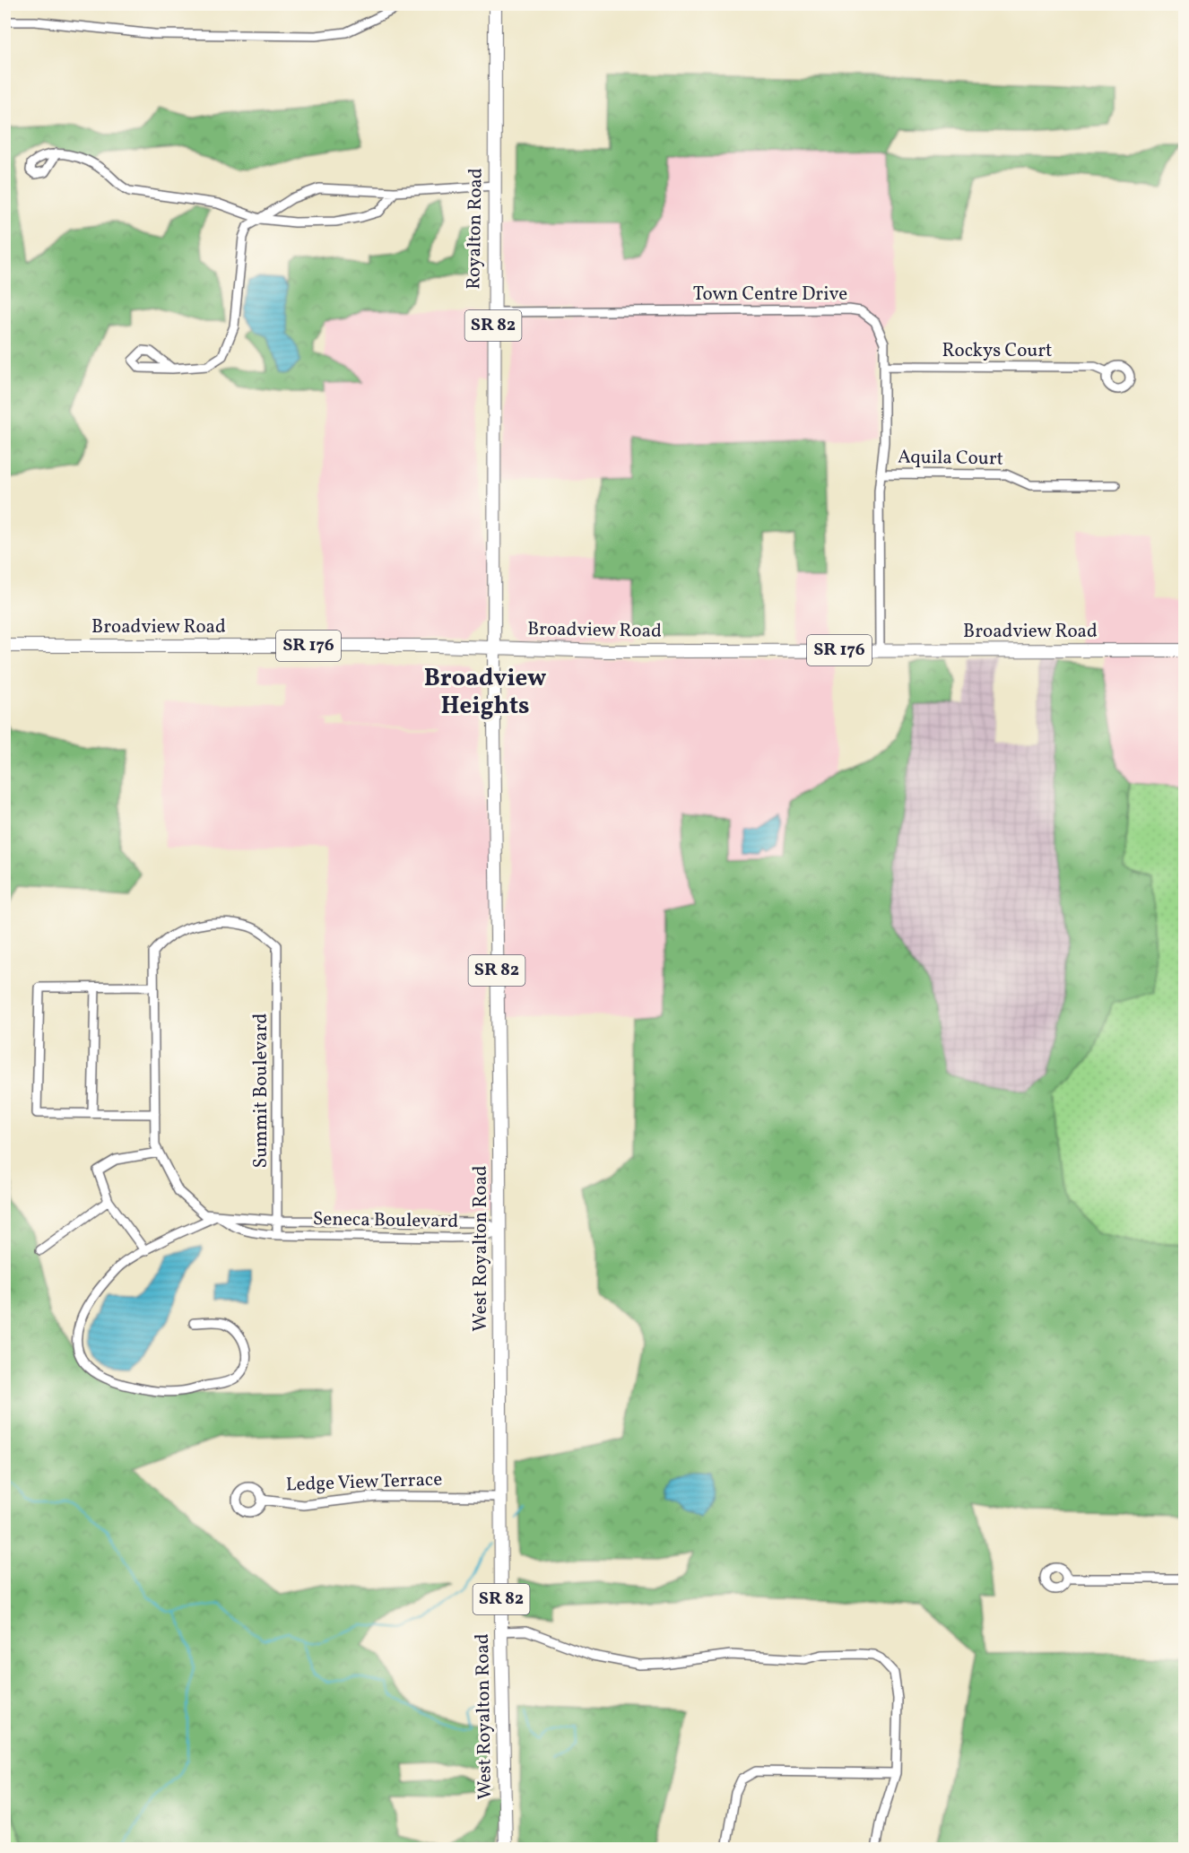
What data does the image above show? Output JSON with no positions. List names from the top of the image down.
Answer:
{
  "streets": {
    "main road": [
      "Royalton Road",
      "SR 82",
      "Broadview Road",
      "SR 176",
      "West Royalton Road"
    ],
    "street": [
      "Town Centre Drive",
      "Rockys Court",
      "Aquila Court",
      "Summit Boulevard",
      "Seneca Boulevard",
      "Ledge View Terrace"
    ]
  },
  "crossings": [
    ["Royalton Road", "Town Centre Drive"],
    ["Royalton Road", "Broadview Road"],
    ["Royalton Road", "West Royalton Road"],
    ["Town Centre Drive", "Rockys Court"],
    ["Town Centre Drive", "Aquila Court"],
    ["Town Centre Drive", "Broadview Road"],
    ["Broadview Road", "West Royalton Road"],
    ["Summit Boulevard", "Seneca Boulevard"],
    ["Seneca Boulevard", "West Royalton Road"],
    ["West Royalton Road", "Ledge View Terrace"]
  ],
  "districts": ["Broadview Heights"]
}
